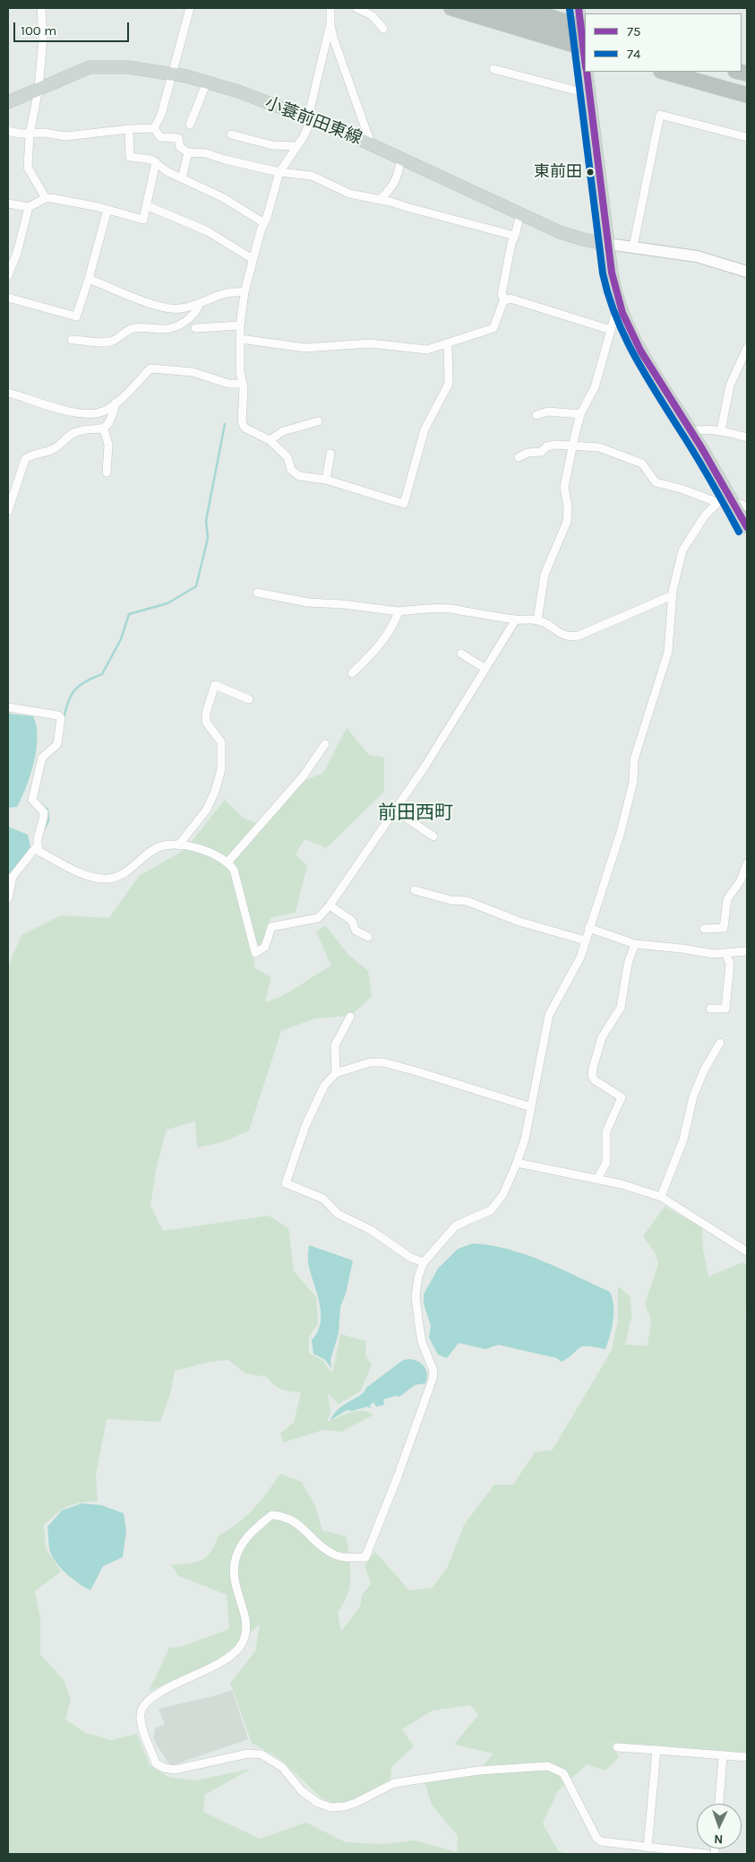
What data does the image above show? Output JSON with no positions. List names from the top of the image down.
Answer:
{
  "streets": {
    "main road": ["小蓑前田東線"]
  },
  "districts": ["前田西町"],
  "places": ["東前田"],
  "lines": ["transit line 75", "transit line 74"],
  "legend": ["75", "74"],
  "scale_bar": "100 m",
  "north": "bottom"
}
